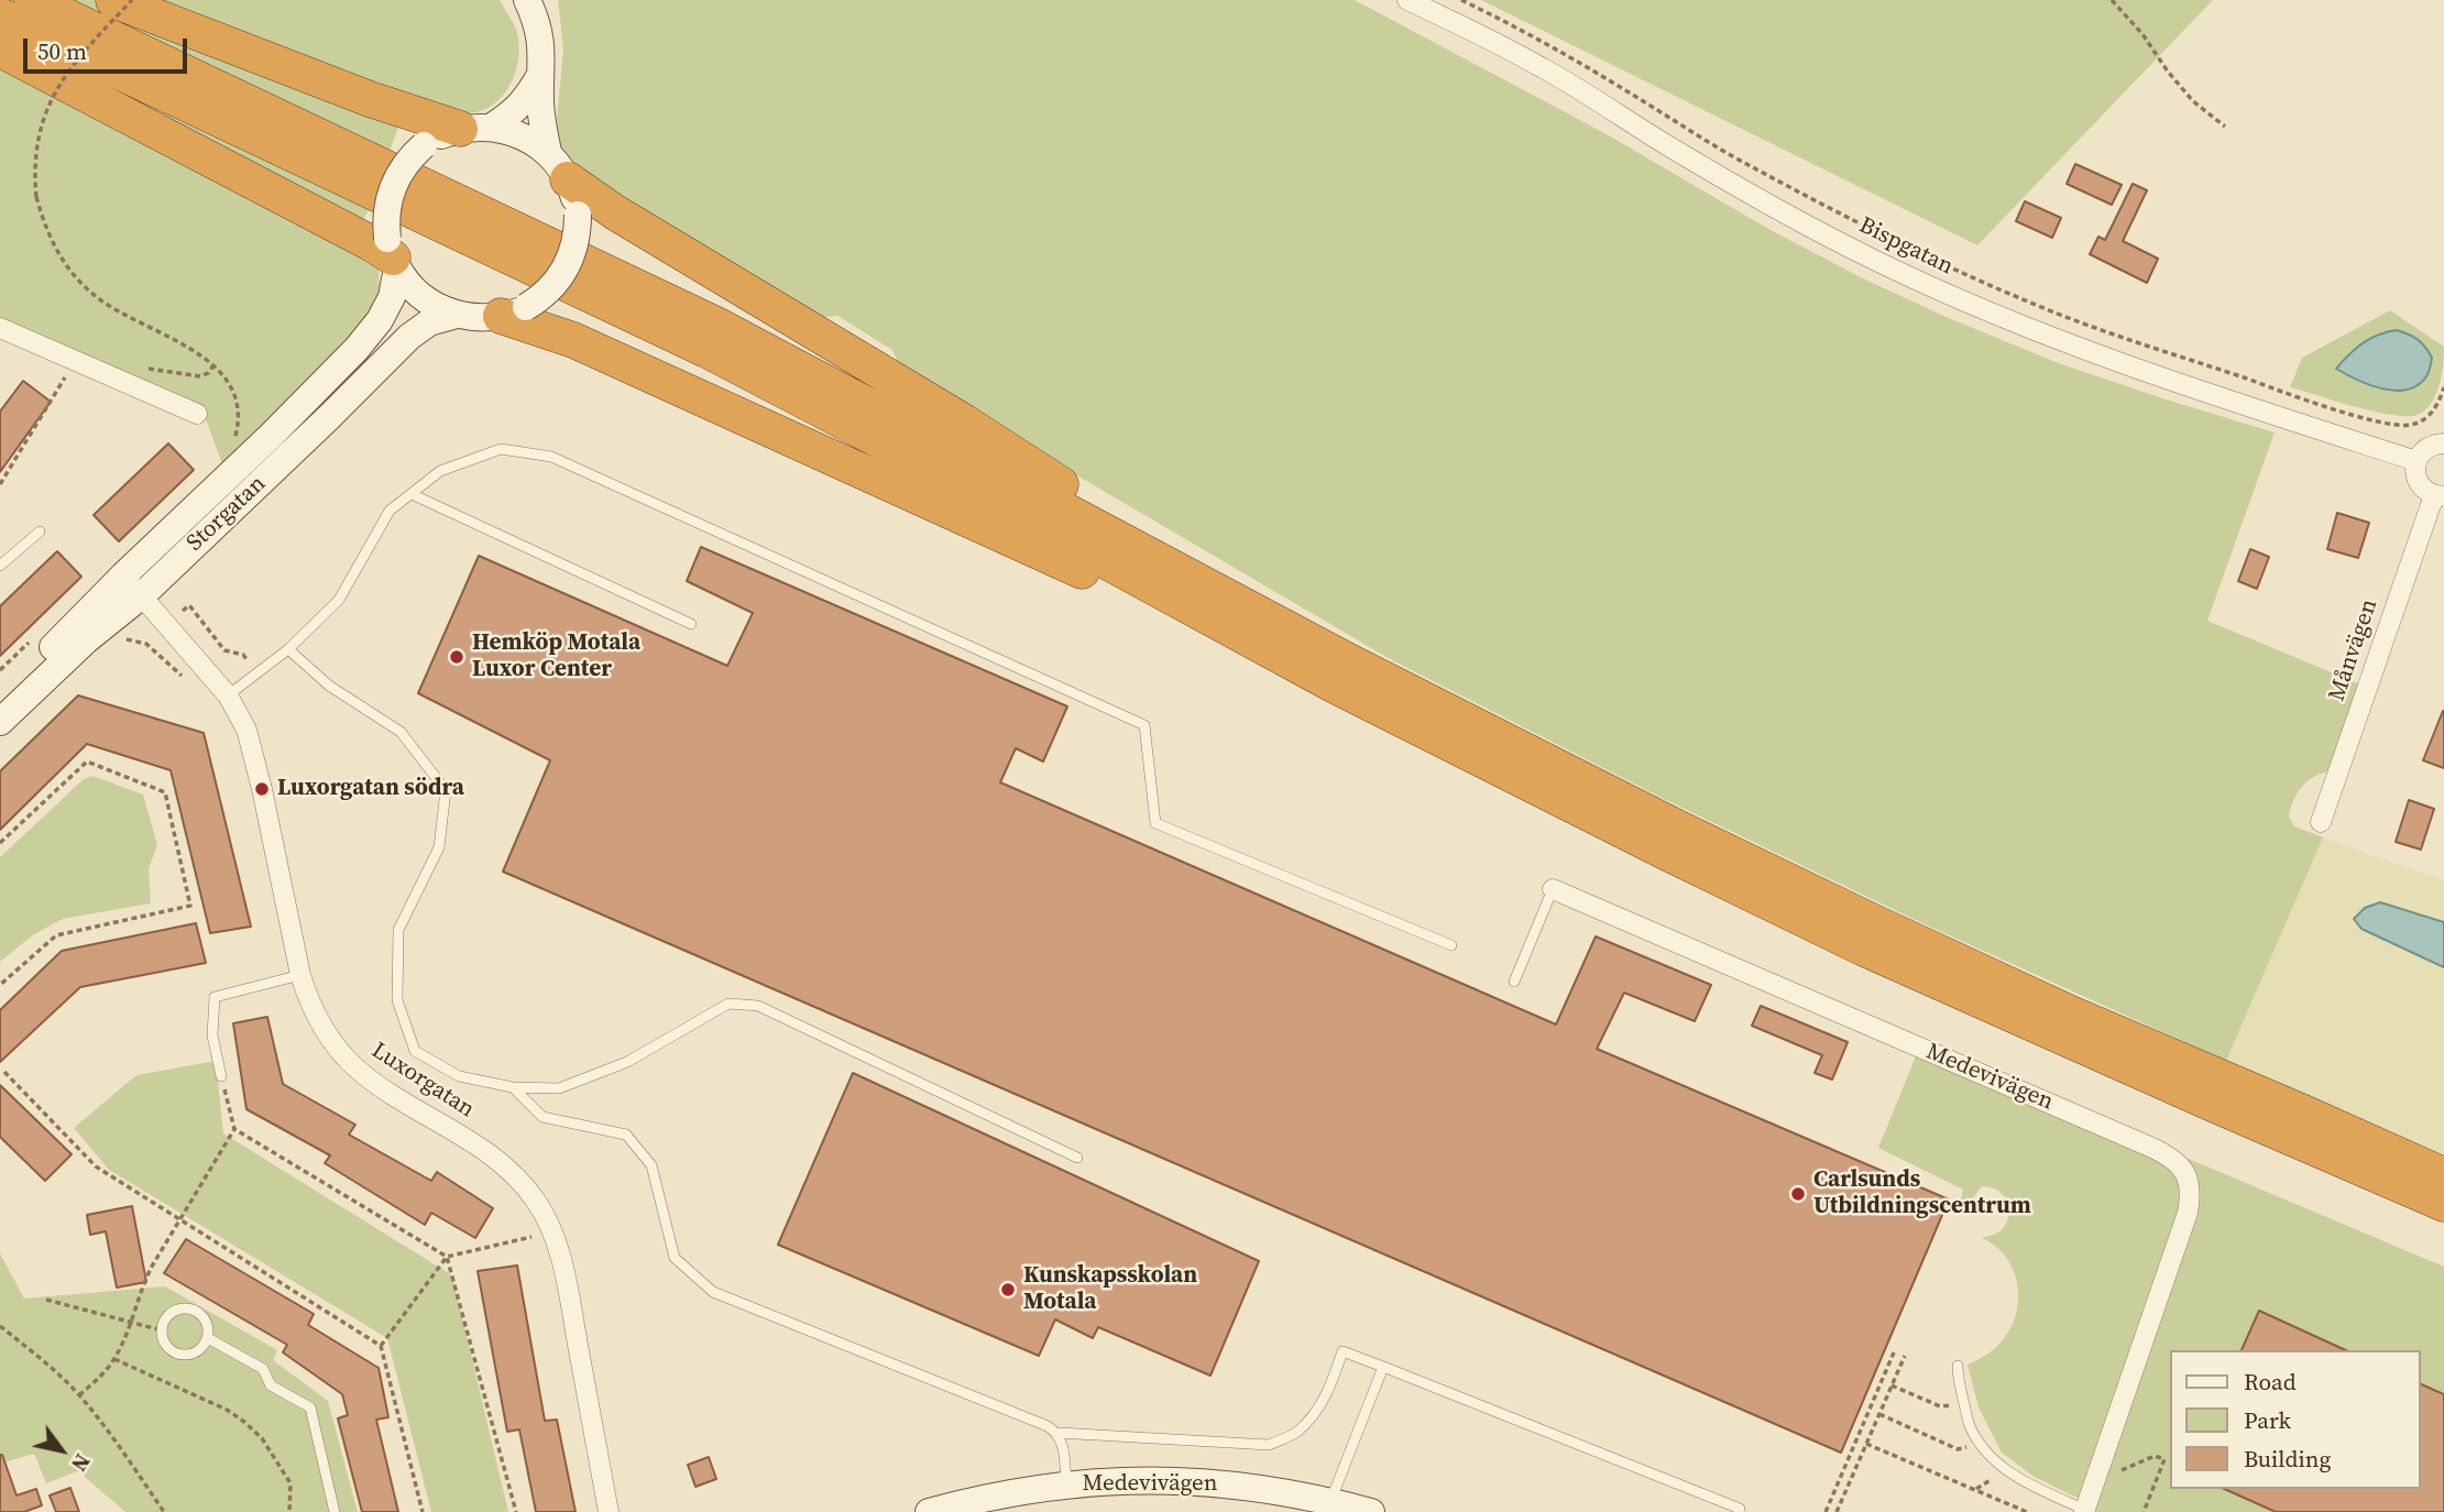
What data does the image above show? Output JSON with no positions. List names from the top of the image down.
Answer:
{
  "streets": {
    "main road": ["Storgatan", "Medevivägen"],
    "street": ["Bispgatan", "Månvägen", "Luxorgatan"]
  },
  "crossings": [
    ["Storgatan", "Luxorgatan"]
  ],
  "places": [
    "Hemköp Motala Luxor Center",
    "Luxorgatan södra",
    "Carlsunds Utbildningscentrum",
    "Kunskapsskolan Motala"
  ],
  "legend": ["Road", "Park", "Building"],
  "scale_bar": "50 m",
  "north": "bottom right"
}
